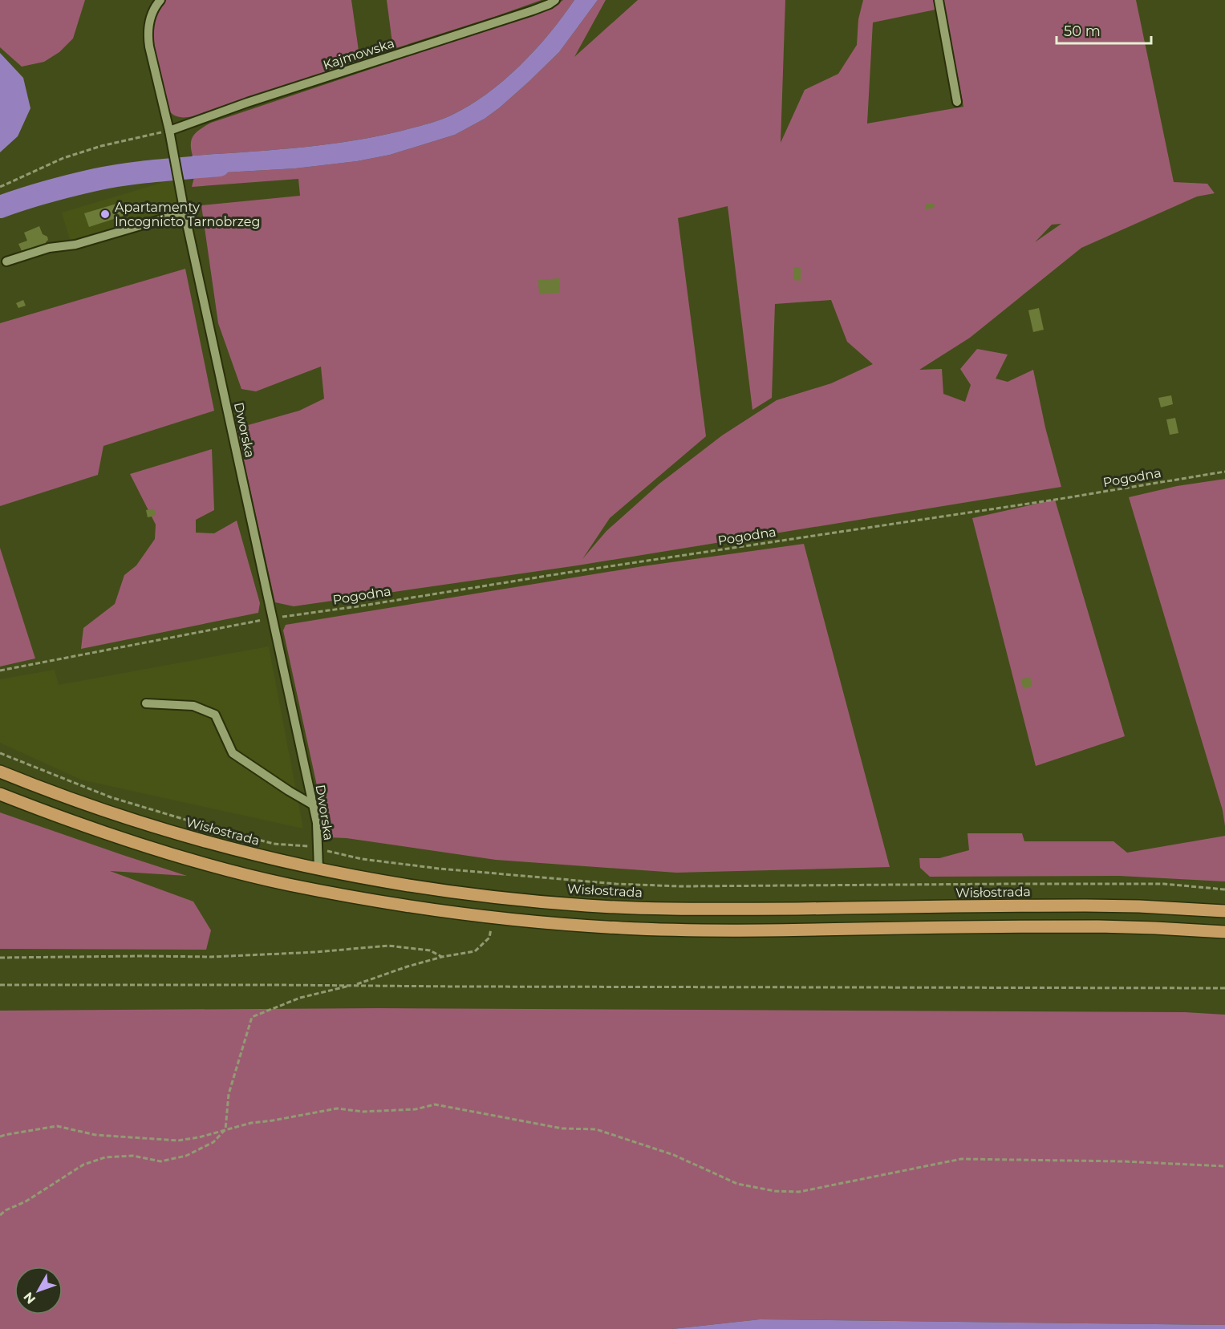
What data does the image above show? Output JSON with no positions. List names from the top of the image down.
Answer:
{
  "streets": {
    "main road": ["Wisłostrada"],
    "street": ["Kajmowska", "Dworska"],
    "path": ["Pogodna"]
  },
  "crossings": [
    ["Kajmowska", "Dworska"],
    ["Dworska", "Pogodna"],
    ["Dworska", "Wisłostrada"]
  ],
  "places": ["Apartamenty Incognicto Tarnobrzeg"],
  "scale_bar": "50 m",
  "north": "bottom left"
}
